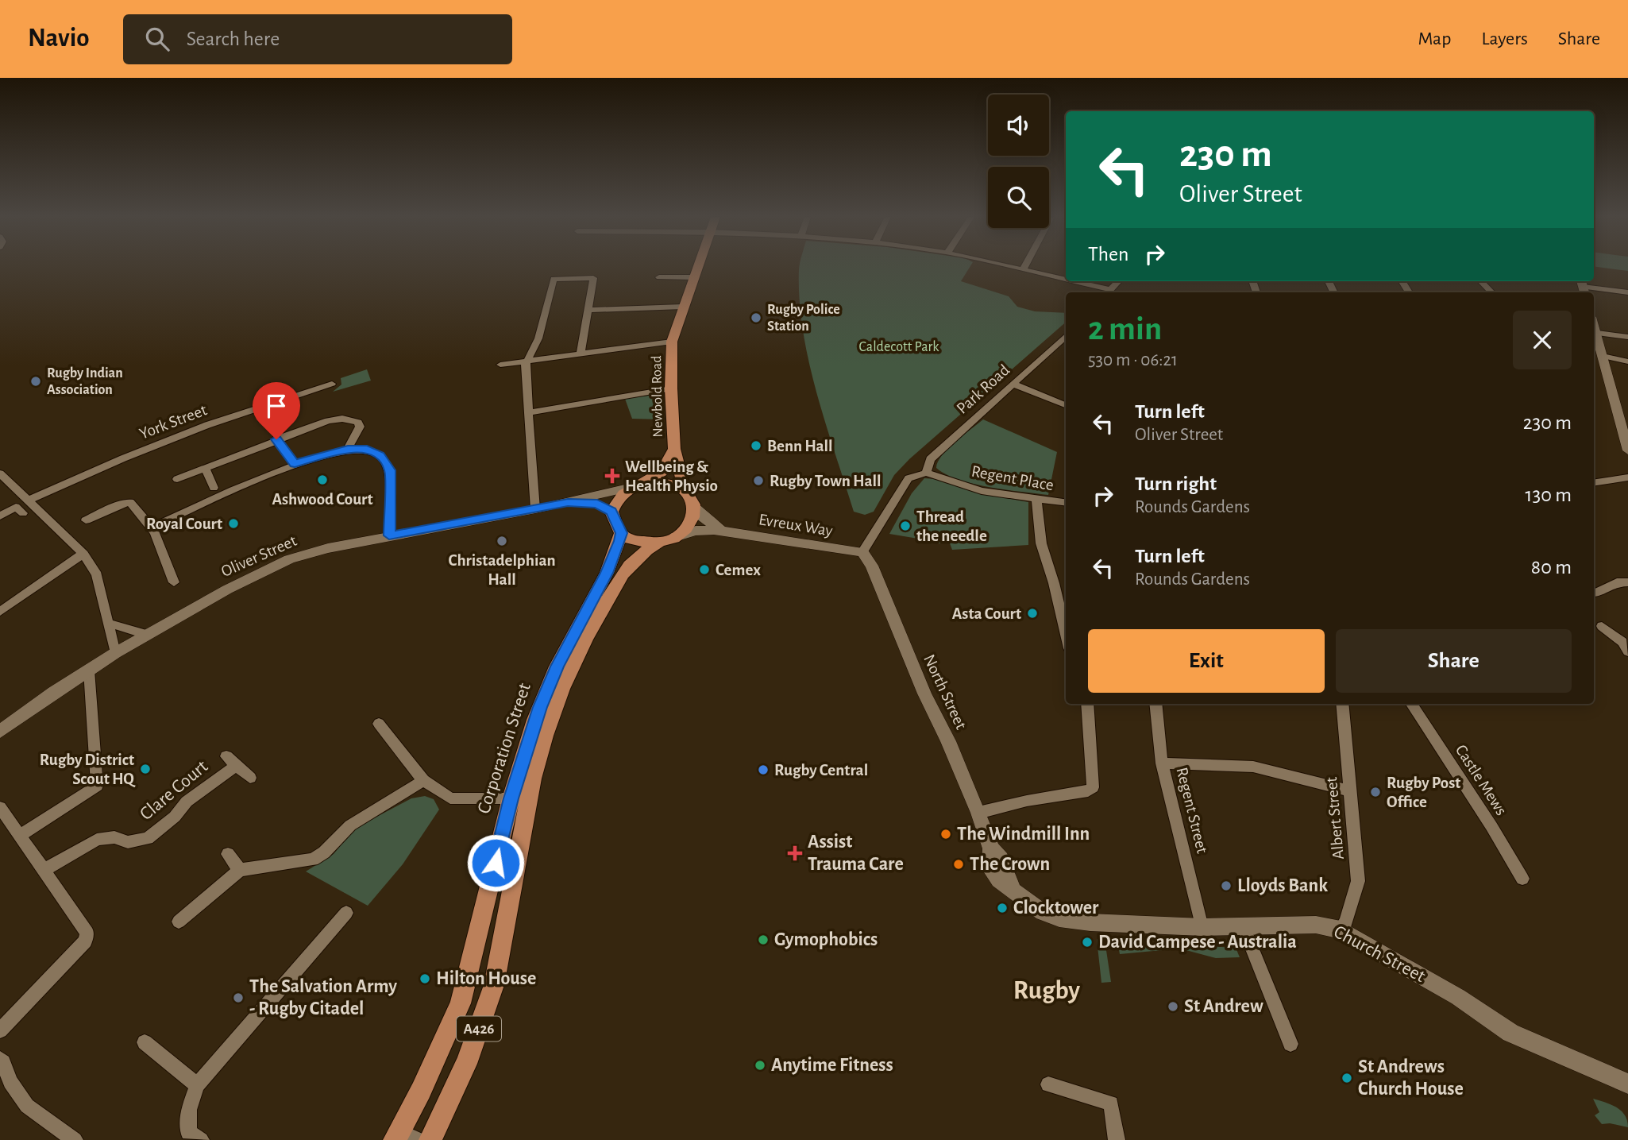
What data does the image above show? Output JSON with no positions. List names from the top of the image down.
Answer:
{
  "streets": {
    "highway": ["Newbold Road", "Corporation Street", "A426"],
    "main road": [
      "Evreux Way",
      "Oliver Street",
      "North Street",
      "Church Street"
    ],
    "street": [
      "Park Road",
      "York Street",
      "Regent Place",
      "Castle Mews",
      "Clare Court",
      "Regent Street",
      "Albert Street"
    ]
  },
  "crossings": [
    ["Park Road", "Regent Place"],
    ["Newbold Road", "Evreux Way"],
    ["Newbold Road", "Oliver Street"],
    ["Newbold Road", "Corporation Street"],
    ["Newbold Road", "A426"],
    ["Evreux Way", "Oliver Street"],
    ["Evreux Way", "North Street"],
    ["Evreux Way", "Corporation Street"],
    ["Evreux Way", "A426"],
    ["Oliver Street", "Corporation Street"],
    ["Oliver Street", "A426"],
    ["North Street", "Church Street"],
    ["Corporation Street", "A426"],
    ["Regent Street", "Church Street"],
    ["Albert Street", "Church Street"]
  ],
  "districts": ["Rugby"],
  "parks": ["Caldecott Park"],
  "places": {
    "other": [
      "Rugby Police Station",
      "Rugby Indian Association",
      "Benn Hall",
      "Ashwood Court",
      "Rugby Town Hall",
      "Royal Court",
      "Thread the needle",
      "Christadelphian Hall",
      "Cemex",
      "Asta Court",
      "Rugby District Scout HQ",
      "Rugby Central",
      "Rugby Post Office",
      "The Windmill Inn",
      "The Crown",
      "Lloyds Bank",
      "Clocktower",
      "Gymophobics",
      "David Campese - Australia",
      "Hilton House",
      "The Salvation Army - Rugby Citadel",
      "St Andrew",
      "Anytime Fitness",
      "St Andrews Church House"
    ],
    "health": ["Wellbeing & Health Physio", "Assist Trauma Care"]
  },
  "page": {
    "header": "Navio",
    "search": "Search here",
    "nav": ["Map", "Layers", "Share"],
    "turn": ["230 m", "Oliver Street"],
    "then": "Then",
    "heading": ["2 min", "530 m · 06:21"],
    "list": [
      {
        "name": "Turn left",
        "note": "Oliver Street",
        "value": "230 m"
      },
      {
        "name": "Turn right",
        "note": "Rounds Gardens",
        "value": "130 m"
      },
      {
        "name": "Turn left",
        "note": "Rounds Gardens",
        "value": "80 m"
      }
    ],
    "buttons": ["Exit", "Share"]
  }
}
